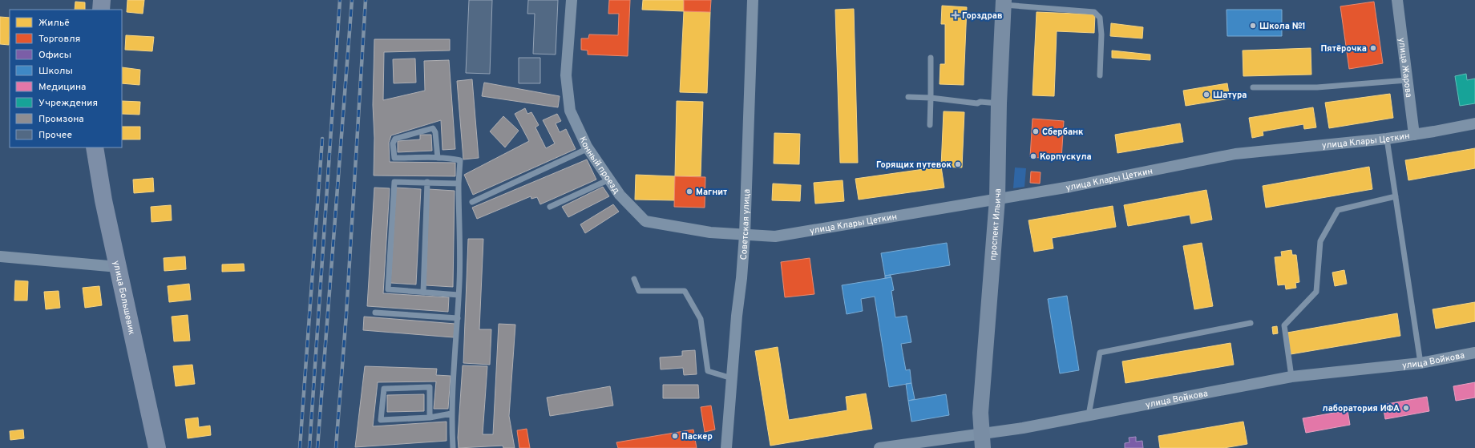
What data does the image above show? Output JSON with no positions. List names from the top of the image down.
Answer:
{
  "streets": {
    "main road": ["улица Большевик"],
    "street": [
      "улица Жарова",
      "улица Клары Цеткин",
      "Конный проезд",
      "Советская улица",
      "проспект Ильича",
      "улица Войкова"
    ]
  },
  "crossings": [
    ["улица Жарова", "улица Клары Цеткин"],
    ["улица Клары Цеткин", "Конный проезд"],
    ["улица Клары Цеткин", "Советская улица"],
    ["улица Клары Цеткин", "проспект Ильича"],
    ["Конный проезд", "Советская улица"],
    ["проспект Ильича", "улица Войкова"]
  ],
  "places": {
    "health": ["Горздрав"],
    "other": [
      "Школа №1",
      "Пятёрочка",
      "Шатура",
      "Сбербанк",
      "Корпускула",
      "Горящих путевок",
      "Магнит",
      "лаборатория ИФА",
      "Паскер"
    ]
  },
  "legend": [
    "Жильё",
    "Торговля",
    "Офисы",
    "Школы",
    "Медицина",
    "Учреждения",
    "Промзона",
    "Прочее"
  ]
}
